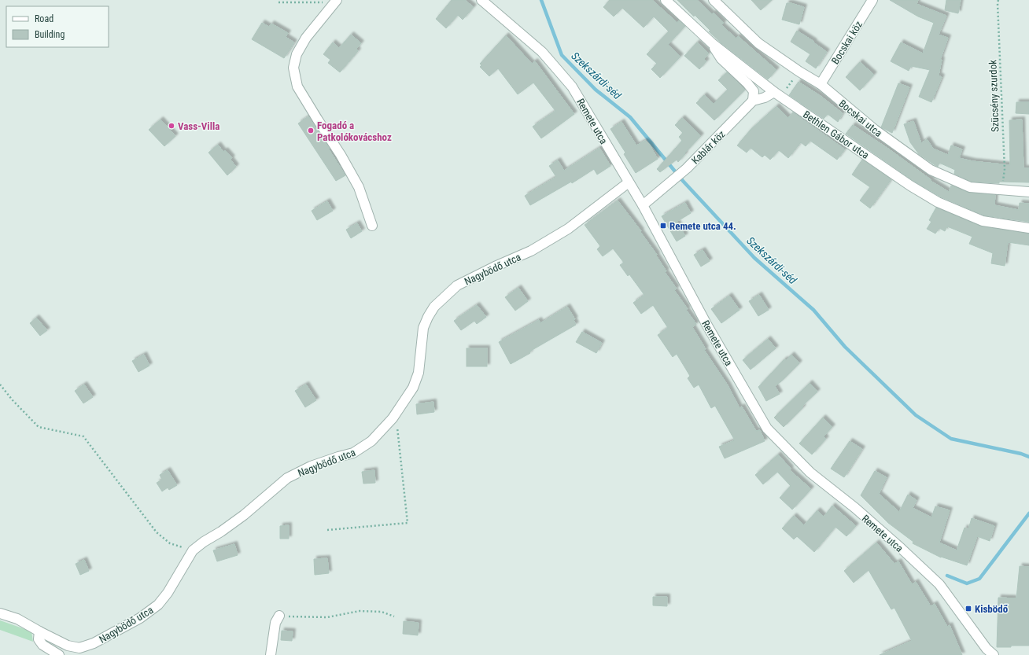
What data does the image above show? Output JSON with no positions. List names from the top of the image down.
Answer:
{
  "streets": {
    "street": [
      "Bocskai köz",
      "Bocskai utca",
      "Remete utca",
      "Bethlen Gábor utca",
      "Kablár köz",
      "Nagybödő utca"
    ],
    "path": ["Szücsény szurdok"]
  },
  "crossings": [
    ["Bocskai köz", "Bocskai utca"],
    ["Szücsény szurdok", "Bocskai utca"],
    ["Remete utca", "Kablár köz"],
    ["Remete utca", "Nagybödő utca"],
    ["Bethlen Gábor utca", "Kablár köz"]
  ],
  "water": ["Szekszárdi-séd"],
  "places": {
    "other": ["Vass-Villa", "Fogadó a Patkolókovácshoz"],
    "transit": ["Remete utca 44.", "Kisbödő"]
  },
  "legend": ["Road", "Building"]
}
